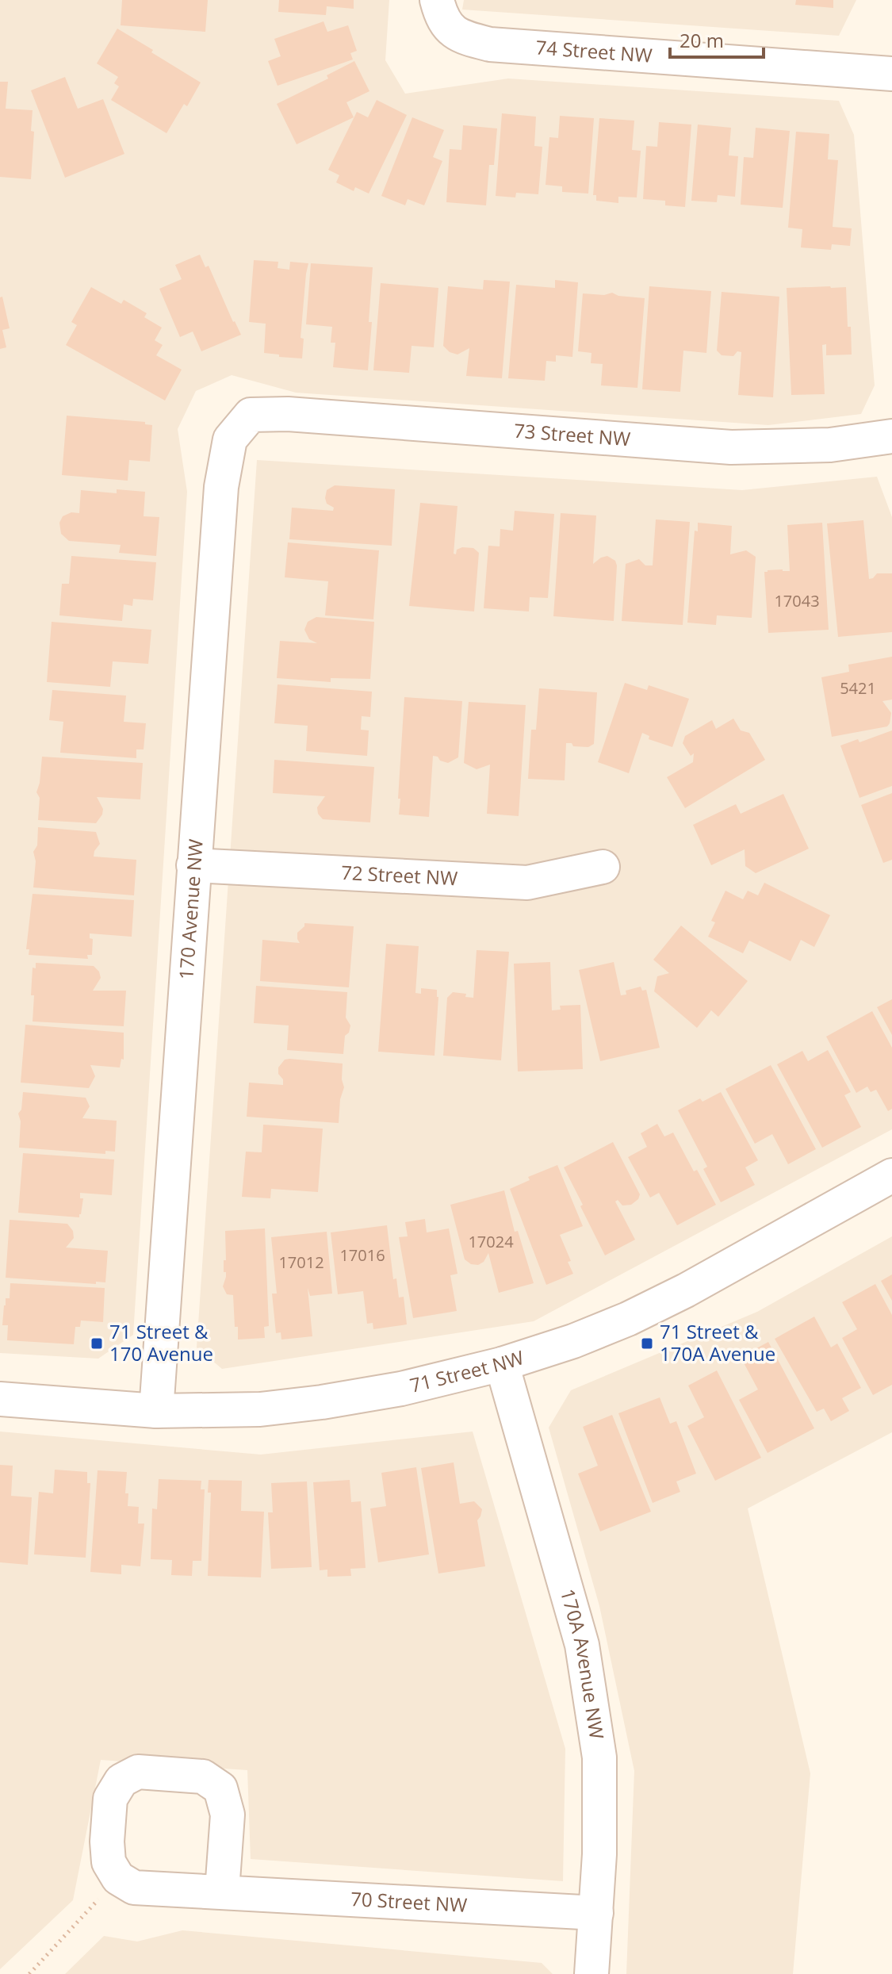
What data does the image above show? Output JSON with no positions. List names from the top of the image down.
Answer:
{
  "streets": {
    "street": [
      "74 Street NW",
      "73 Street NW",
      "72 Street NW",
      "170 Avenue NW",
      "71 Street NW",
      "170A Avenue NW",
      "70 Street NW"
    ]
  },
  "crossings": [
    ["73 Street NW", "170 Avenue NW"],
    ["72 Street NW", "170 Avenue NW"],
    ["170 Avenue NW", "71 Street NW"],
    ["71 Street NW", "170A Avenue NW"],
    ["170A Avenue NW", "70 Street NW"]
  ],
  "places": {
    "transit": ["71 Street & 170 Avenue", "71 Street & 170A Avenue"]
  },
  "house_numbers": [
    "17043",
    "5421",
    "17024",
    "17016",
    "17012"
  ],
  "scale_bar": "20 m"
}
